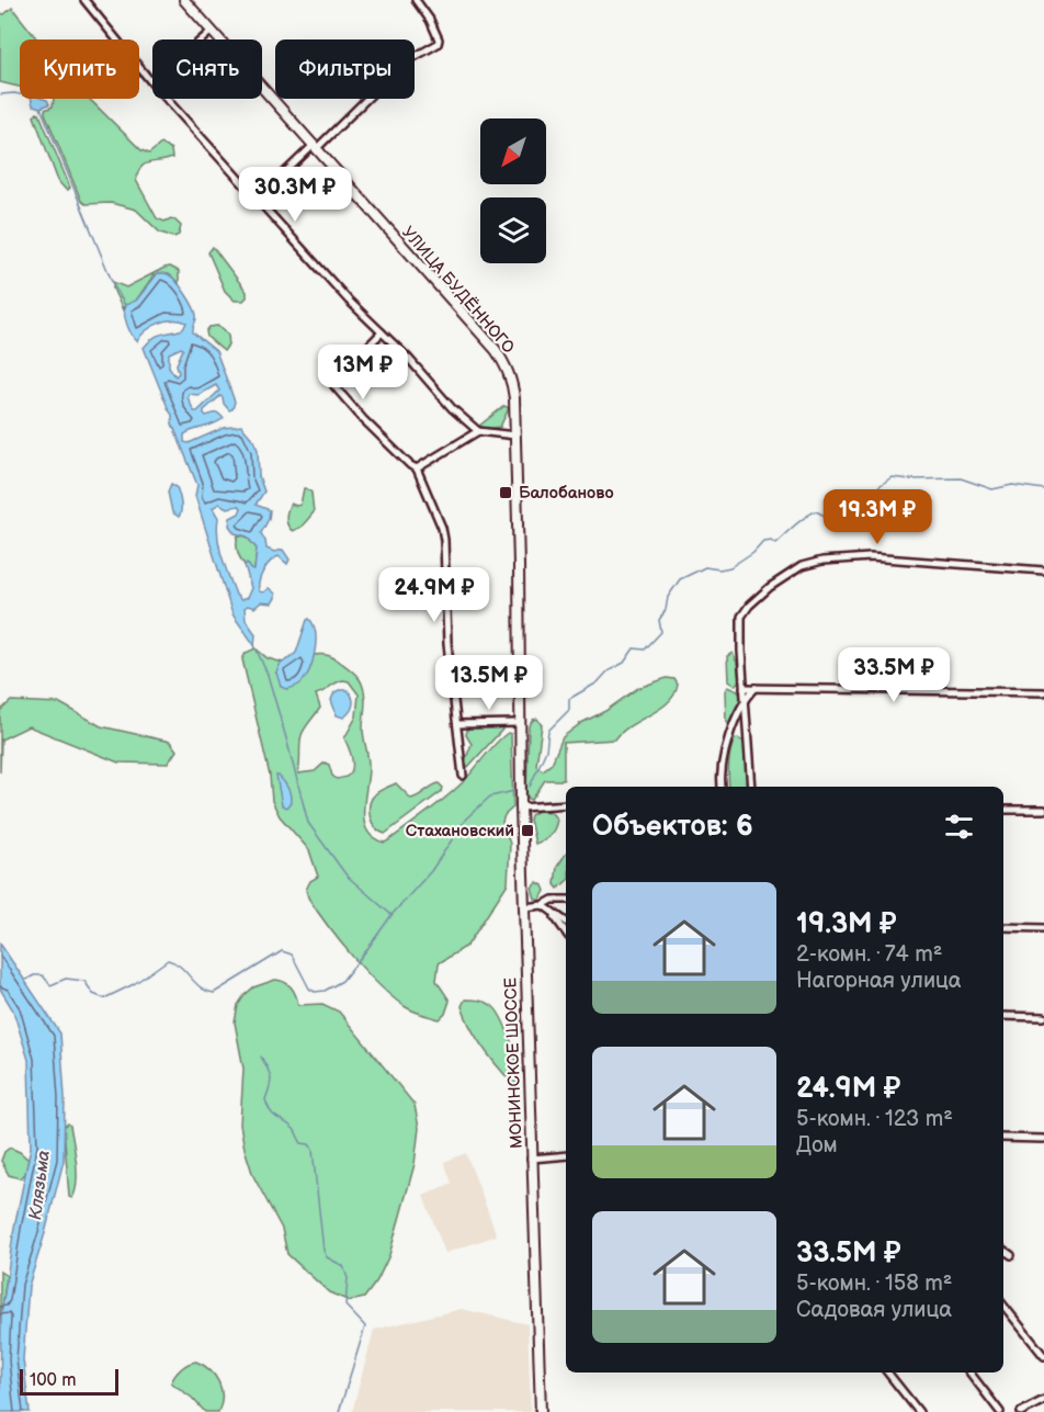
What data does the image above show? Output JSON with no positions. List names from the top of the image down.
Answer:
{
  "streets": {
    "main road": ["УЛИЦА БУДЁННОГО", "МОНИНСКОЕ ШОССЕ"]
  },
  "crossings": [
    ["УЛИЦА БУДЁННОГО", "МОНИНСКОЕ ШОССЕ"]
  ],
  "water": ["Клязьма"],
  "places": {
    "transit": ["Балобаново", "Стахановский"]
  },
  "scale_bar": "100 m",
  "north": "bottom left",
  "page": {
    "chip": ["Купить", "Снять", "Фильтры"],
    "price": [
      "30.3M ₽",
      "13M ₽",
      "19.3M ₽",
      "24.9M ₽",
      "33.5M ₽",
      "13.5M ₽"
    ],
    "heading": "Объектов: 6",
    "list": [
      {
        "name": "19.3M ₽",
        "note": "2-комн. · 74 m² · Нагорная улица"
      },
      {
        "name": "24.9M ₽",
        "note": "5-комн. · 123 m² · Дом"
      },
      {
        "name": "33.5M ₽",
        "note": "5-комн. · 158 m² · Садовая улица"
      }
    ],
    "scale": "100 m"
  }
}
